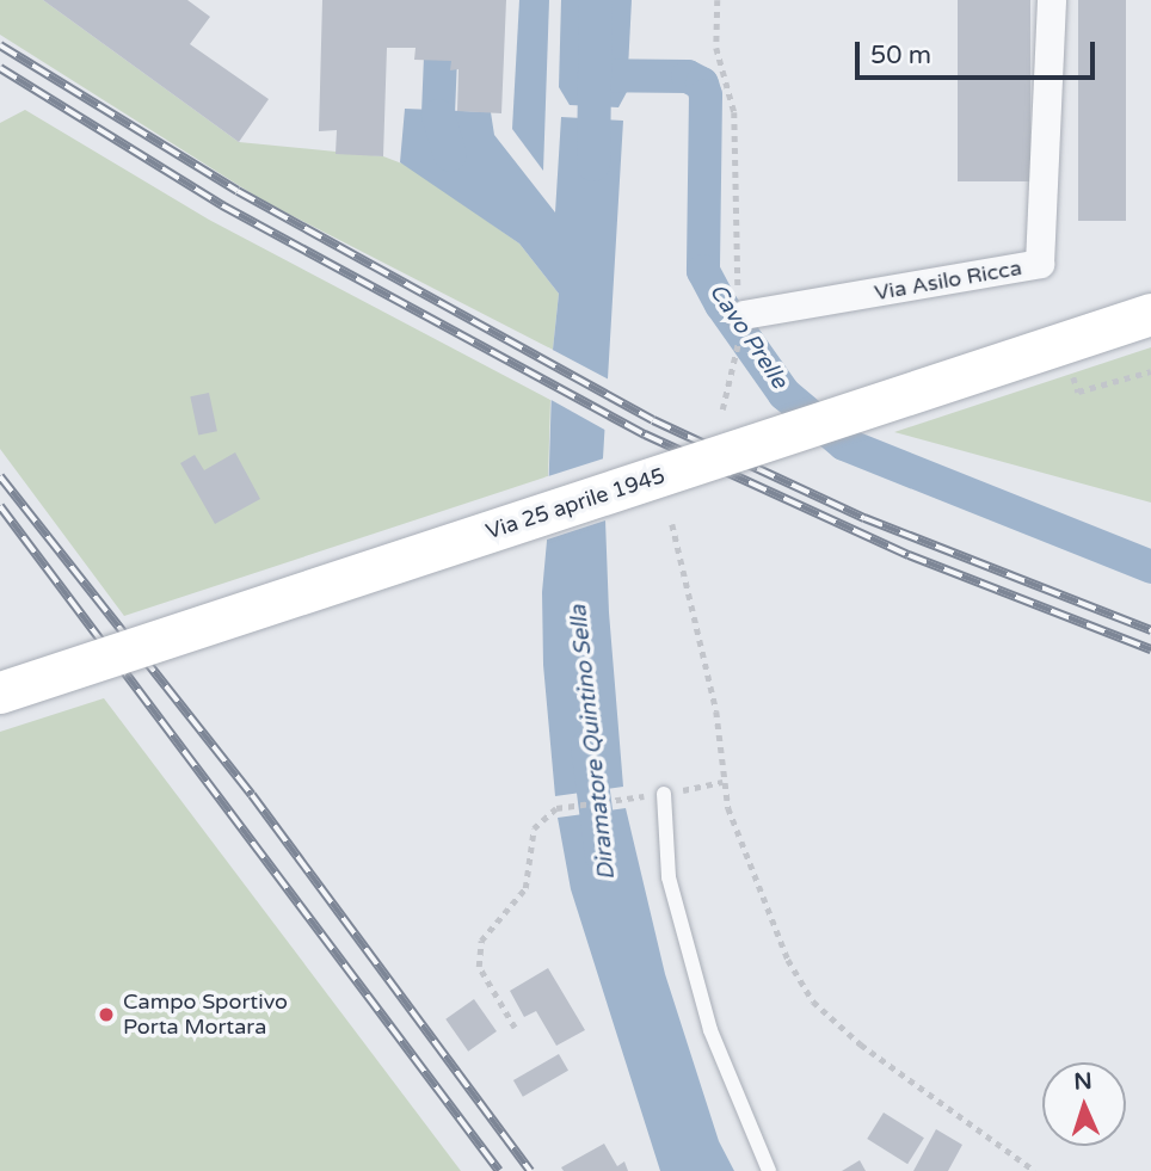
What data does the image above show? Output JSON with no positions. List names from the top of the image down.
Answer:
{
  "streets": {
    "street": ["Via Asilo Ricca", "Via 25 aprile 1945"]
  },
  "water": ["Cavo Prelle", "Diramatore Quintino Sella"],
  "places": ["Campo Sportivo Porta Mortara"],
  "scale_bar": "50 m",
  "north": "top"
}
